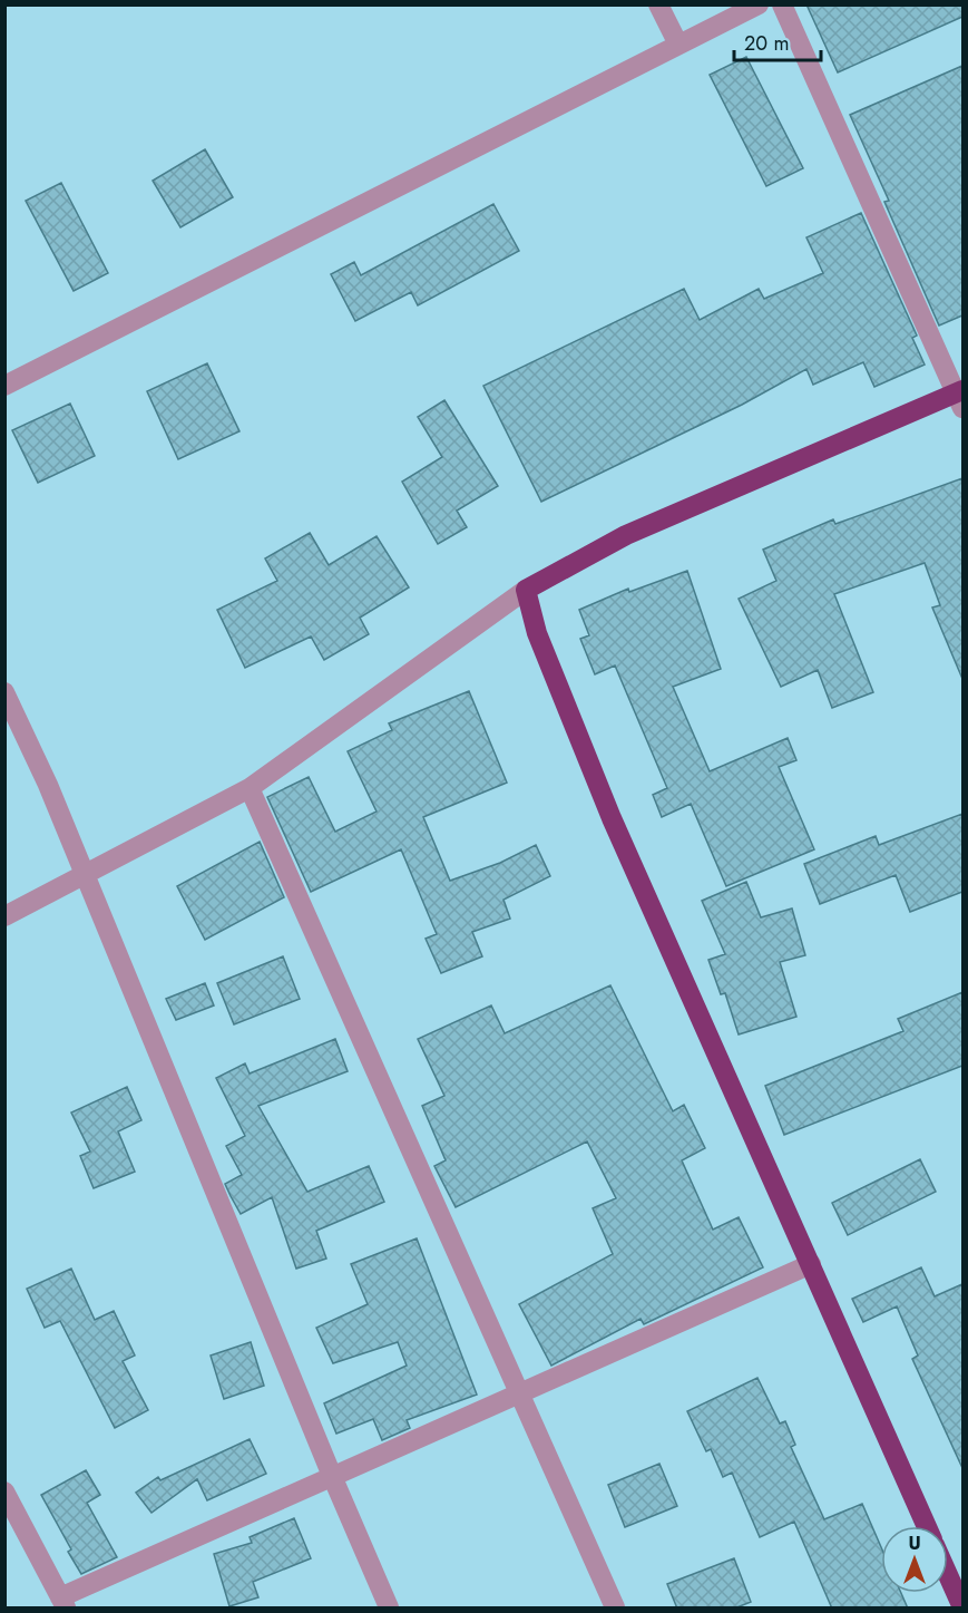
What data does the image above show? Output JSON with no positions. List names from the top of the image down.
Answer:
{
  "scale_bar": "20 m",
  "north": "top"
}
